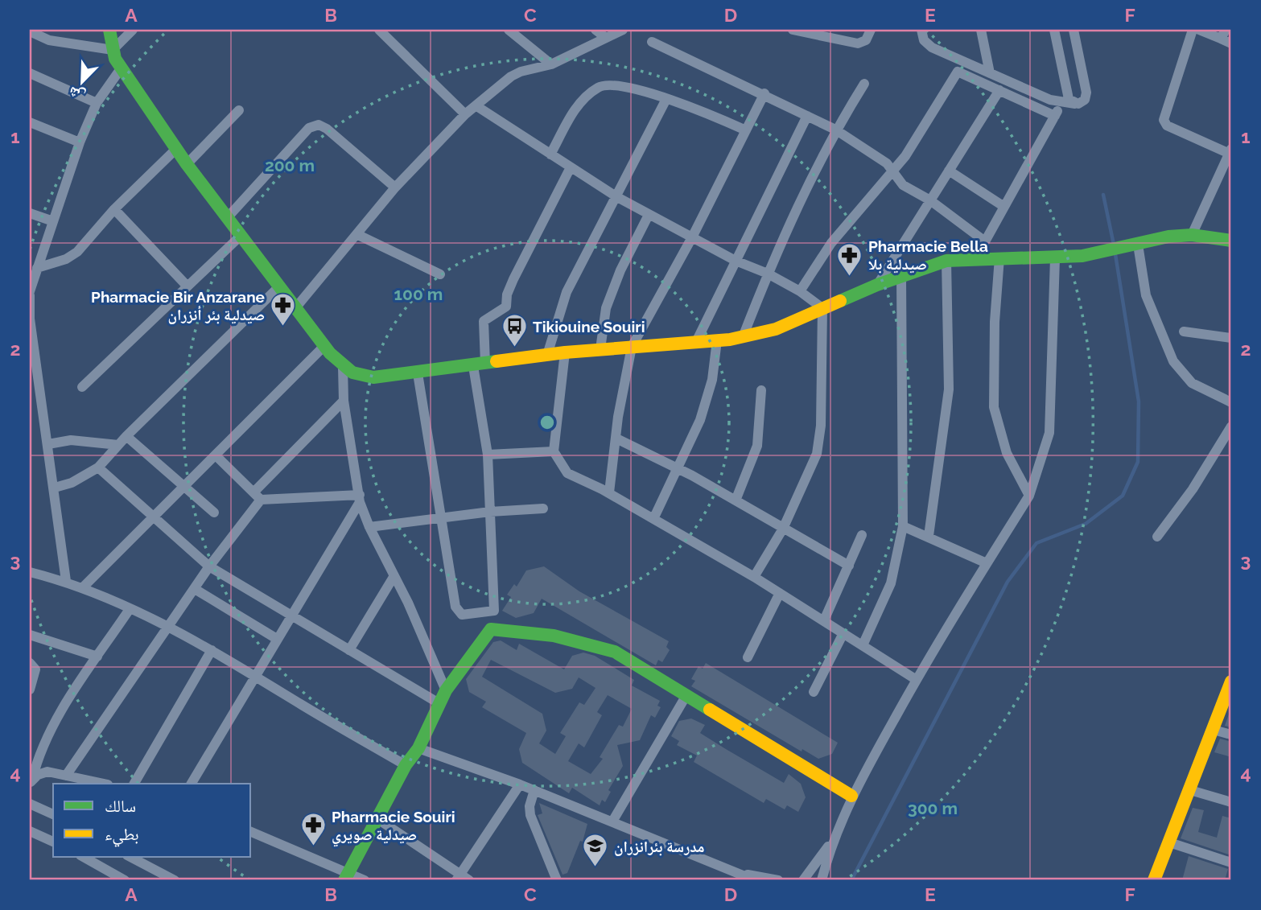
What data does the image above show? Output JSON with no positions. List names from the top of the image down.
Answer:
{
  "places": {
    "pharmacy": ["Pharmacie Bella صيدلية بلا", "Pharmacie Bir Anzarane صيدلية بئر أنزران", "Pharmacie Souiri صيدلية صويري"],
    "bus stop": ["Tikiouine Souiri"],
    "school or university": ["مدرسة بئرانزران"]
  },
  "legend": ["سالك", "بطيء"],
  "north": "bottom left",
  "grid": {
    "columns": [
      "A",
      "B",
      "C",
      "D",
      "E",
      "F"
    ],
    "rows": [
      "1",
      "2",
      "3",
      "4"
    ]
  },
  "rings": ["200 m", "100 m", "300 m"]
}
